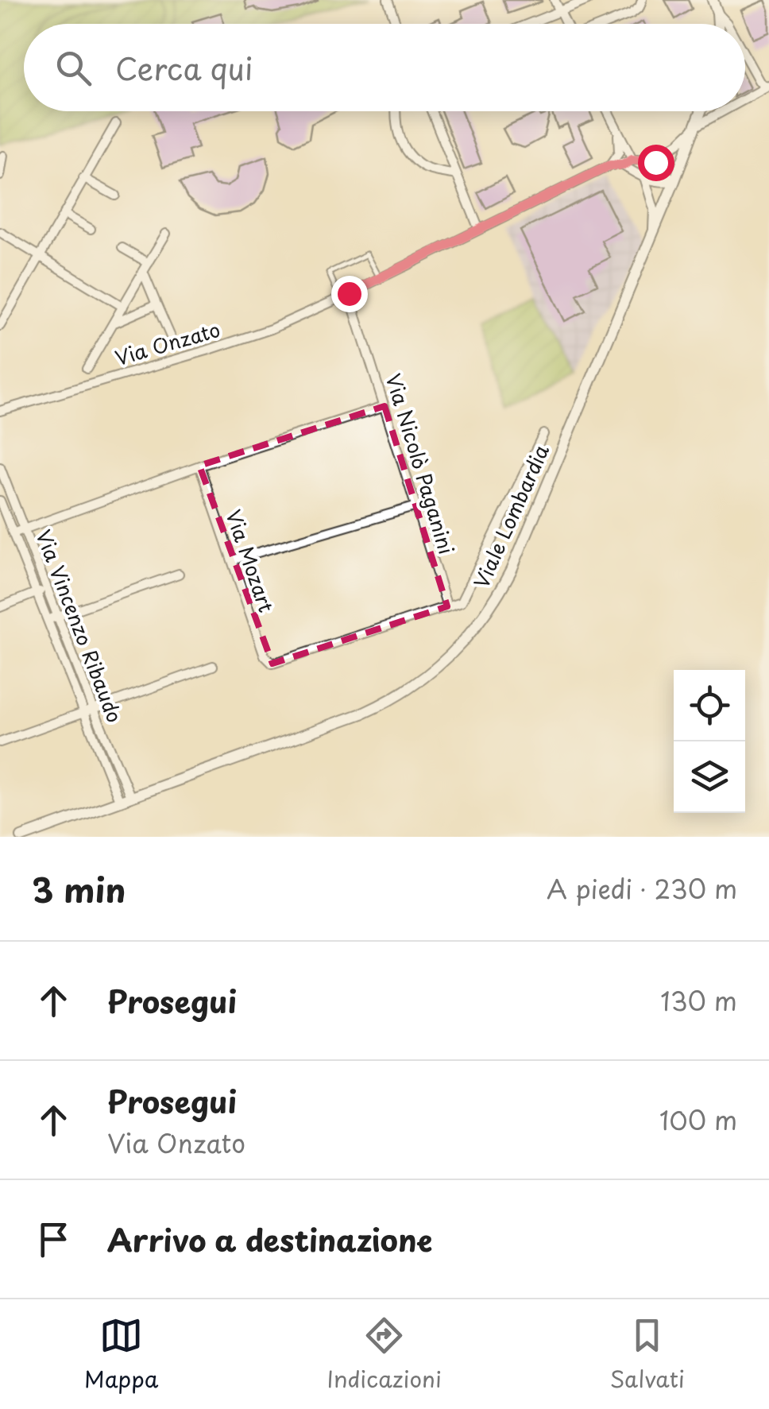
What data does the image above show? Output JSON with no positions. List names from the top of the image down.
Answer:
{
  "streets": {
    "street": [
      "Via Onzato",
      "Via Nicolò Paganini",
      "Viale Lombardia",
      "Via Mozart",
      "Via Vincenzo Ribaudo"
    ]
  },
  "crossings": [
    ["Via Onzato", "Via Nicolò Paganini"],
    ["Via Nicolò Paganini", "Via Mozart"],
    ["Viale Lombardia", "Via Vincenzo Ribaudo"]
  ],
  "page": {
    "search": "Cerca qui",
    "heading": ["3 min", "A piedi · 230 m"],
    "list": [
      ["Prosegui", "130 m"],
      ["Prosegui", "Via Onzato", "100 m"],
      "Arrivo a destinazione"
    ],
    "nav": ["Mappa", "Indicazioni", "Salvati"]
  }
}
